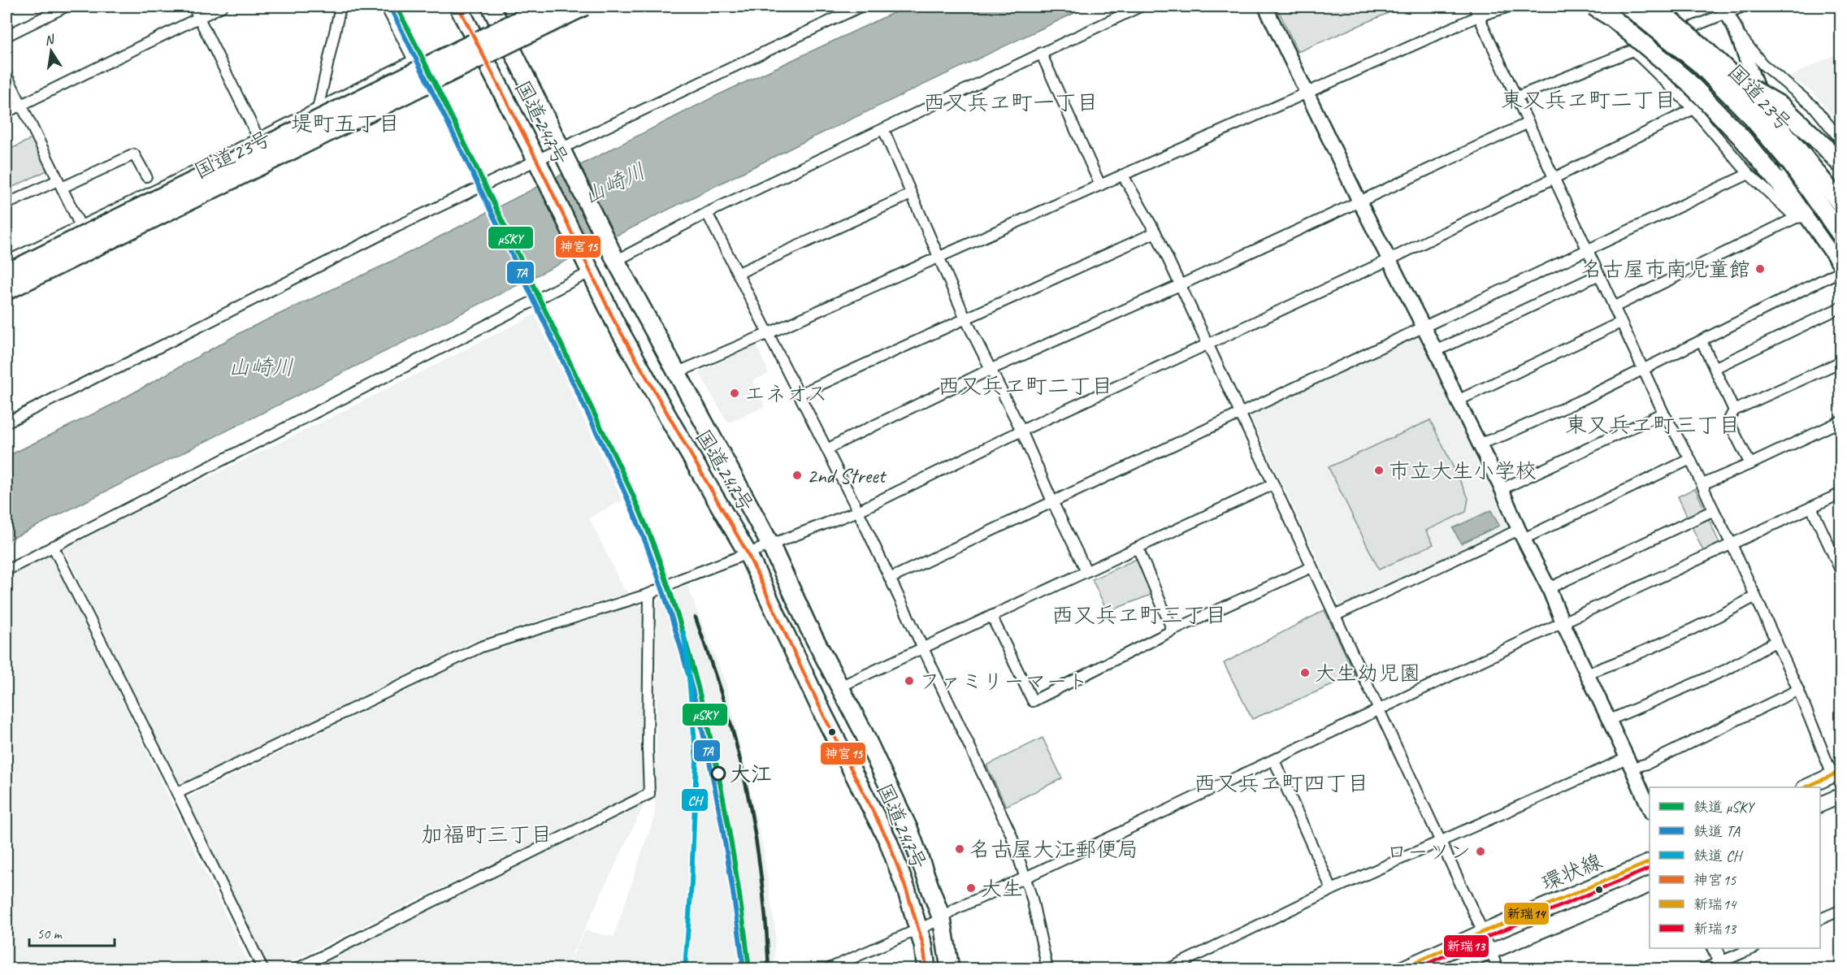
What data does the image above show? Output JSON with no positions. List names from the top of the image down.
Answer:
{
  "streets": {
    "highway": ["国道23号", "国道247号"],
    "main road": ["環状線"]
  },
  "districts": [
    "東又兵ヱ町二丁目",
    "西又兵ヱ町一丁目",
    "堤町五丁目",
    "西又兵ヱ町二丁目",
    "東又兵ヱ町三丁目",
    "西又兵ヱ町三丁目",
    "西又兵ヱ町四丁目",
    "加福町三丁目"
  ],
  "water": ["山崎川"],
  "places": [
    "名古屋市南児童館",
    "エネオス",
    "市立大生小学校",
    "2nd Street",
    "大生幼児園",
    "ファミリーマート",
    "大江",
    "名古屋大江郵便局",
    "ローソン",
    "大生"
  ],
  "lines": [
    "rail line μSKY",
    "transit line 神宮15",
    "rail line TA",
    "rail line CH",
    "transit line 新瑞14",
    "transit line 新瑞13"
  ],
  "legend": [
    "鉄道 μSKY",
    "鉄道 TA",
    "鉄道 CH",
    "神宮15",
    "新瑞14",
    "新瑞13"
  ],
  "scale_bar": "50 m",
  "north": "top"
}
